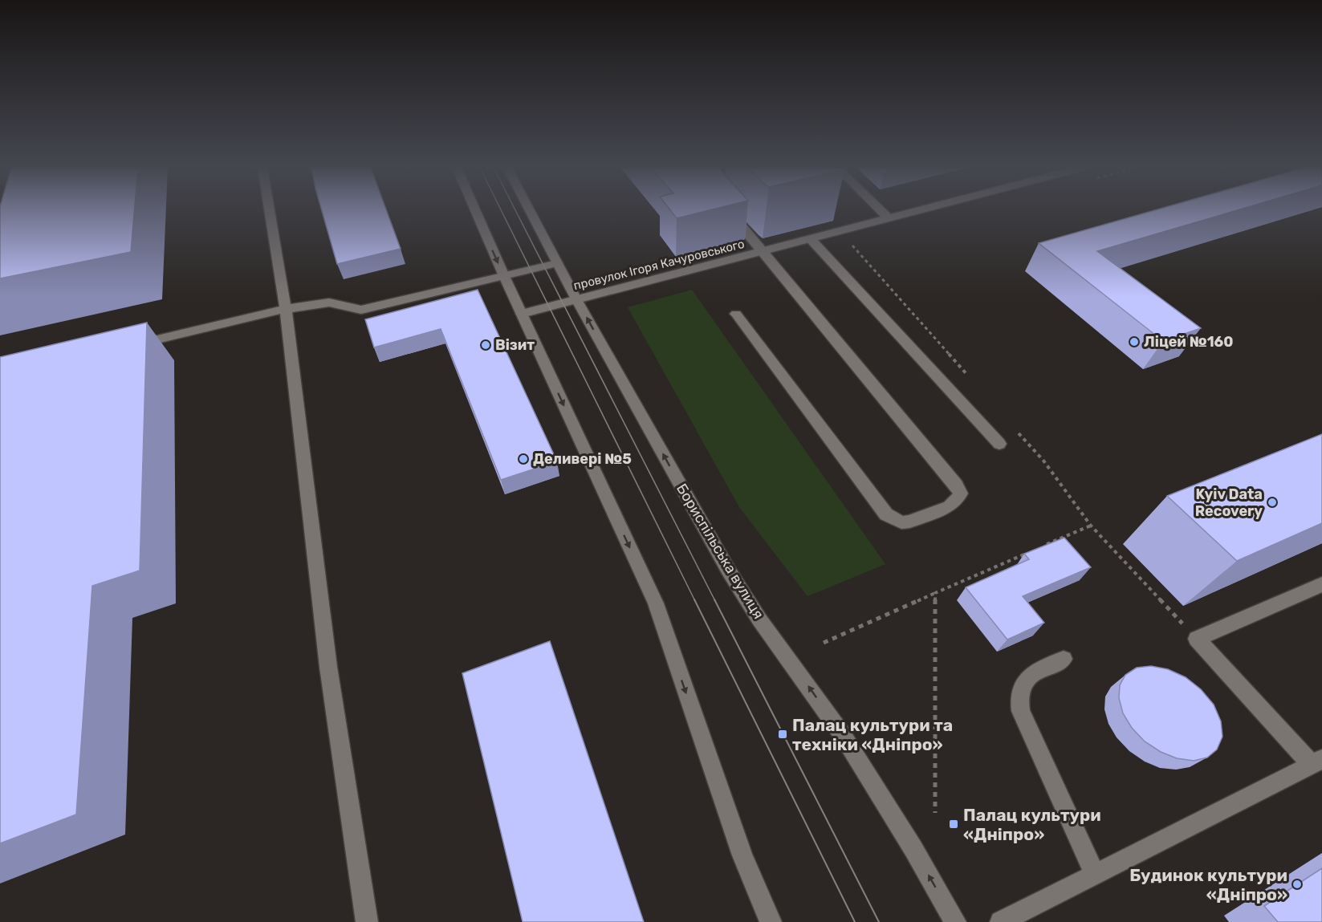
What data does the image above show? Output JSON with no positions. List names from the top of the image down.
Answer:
{
  "streets": {
    "main road": ["провулок Ігоря Качуровського", "Бориспільська вулиця"]
  },
  "crossings": [
    ["провулок Ігоря Качуровського", "Бориспільська вулиця"]
  ],
  "places": {
    "other": [
      "Ліцей №160",
      "Візит",
      "Деливері №5",
      "Kyiv Data Recovery",
      "Будинок культури «Дніпро»"
    ],
    "transit": ["Палац культури та техніки «Дніпро»", "Палац культури «Дніпро»"]
  }
}
